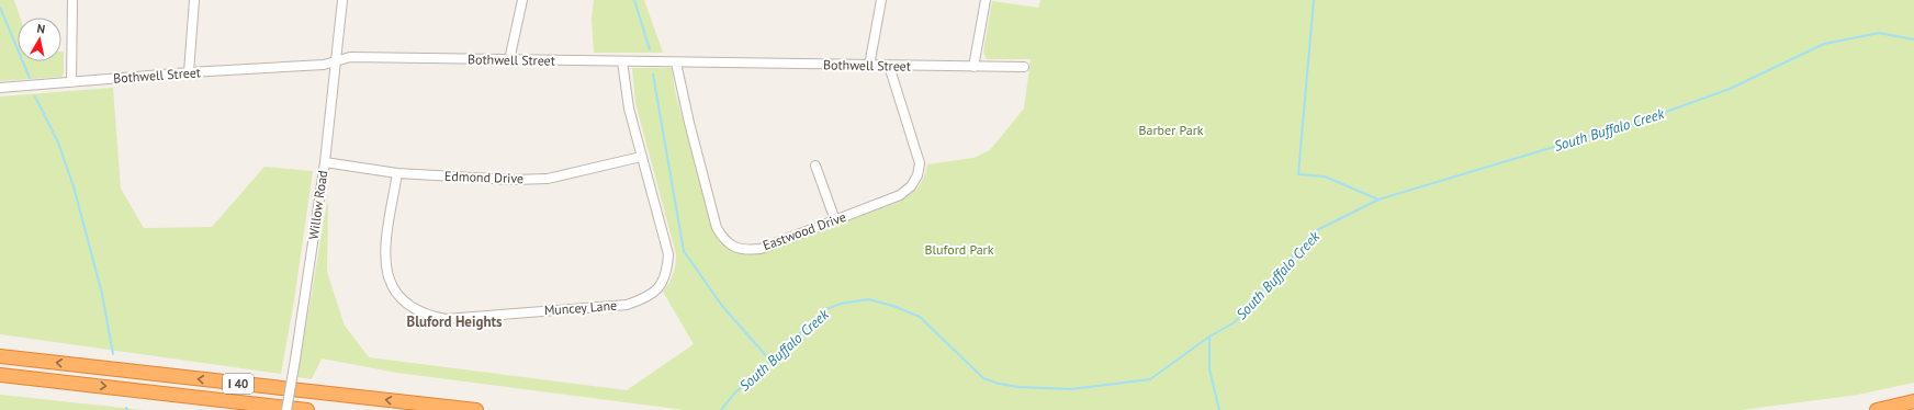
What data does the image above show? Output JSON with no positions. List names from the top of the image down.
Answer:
{
  "streets": {
    "highway": ["I 40"],
    "street": [
      "Bothwell Street",
      "Edmond Drive",
      "Willow Road",
      "Eastwood Drive",
      "Muncey Lane"
    ]
  },
  "crossings": [
    ["Bothwell Street", "Willow Road"],
    ["Bothwell Street", "Eastwood Drive"],
    ["Bothwell Street", "Muncey Lane"],
    ["Edmond Drive", "Willow Road"],
    ["Edmond Drive", "Muncey Lane"]
  ],
  "districts": ["Bluford Heights"],
  "water": ["South Buffalo Creek"],
  "parks": ["Barber Park", "Bluford Park"],
  "north": "top"
}
